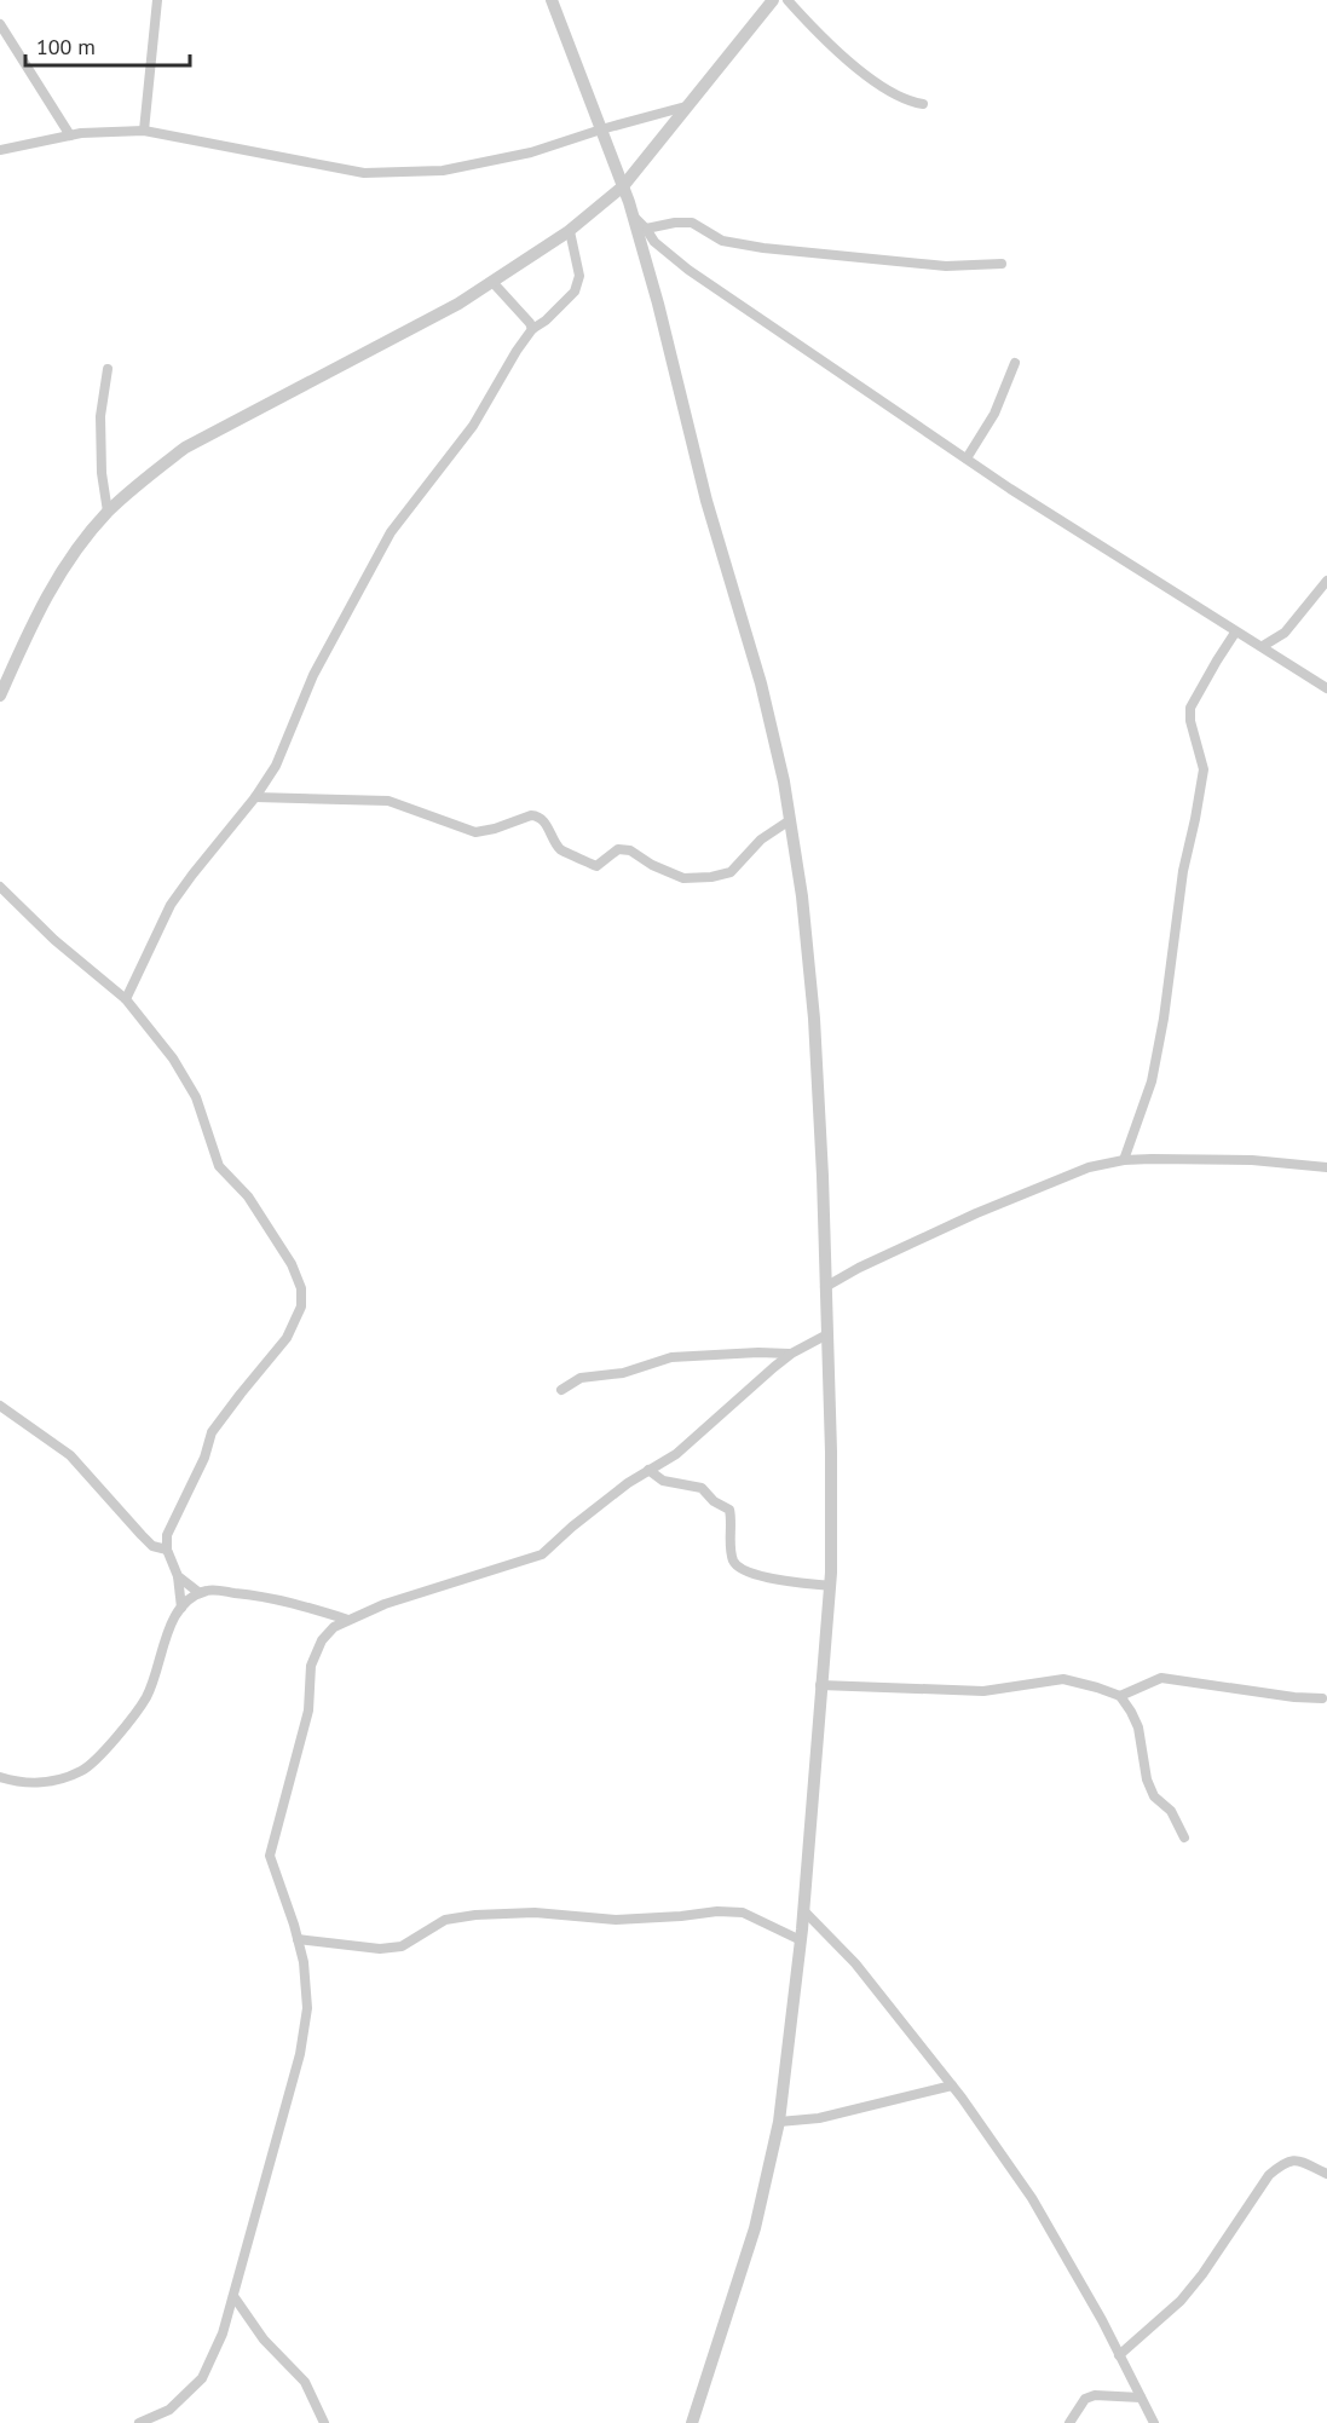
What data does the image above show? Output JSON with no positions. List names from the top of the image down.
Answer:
{
  "scale_bar": "100 m"
}
